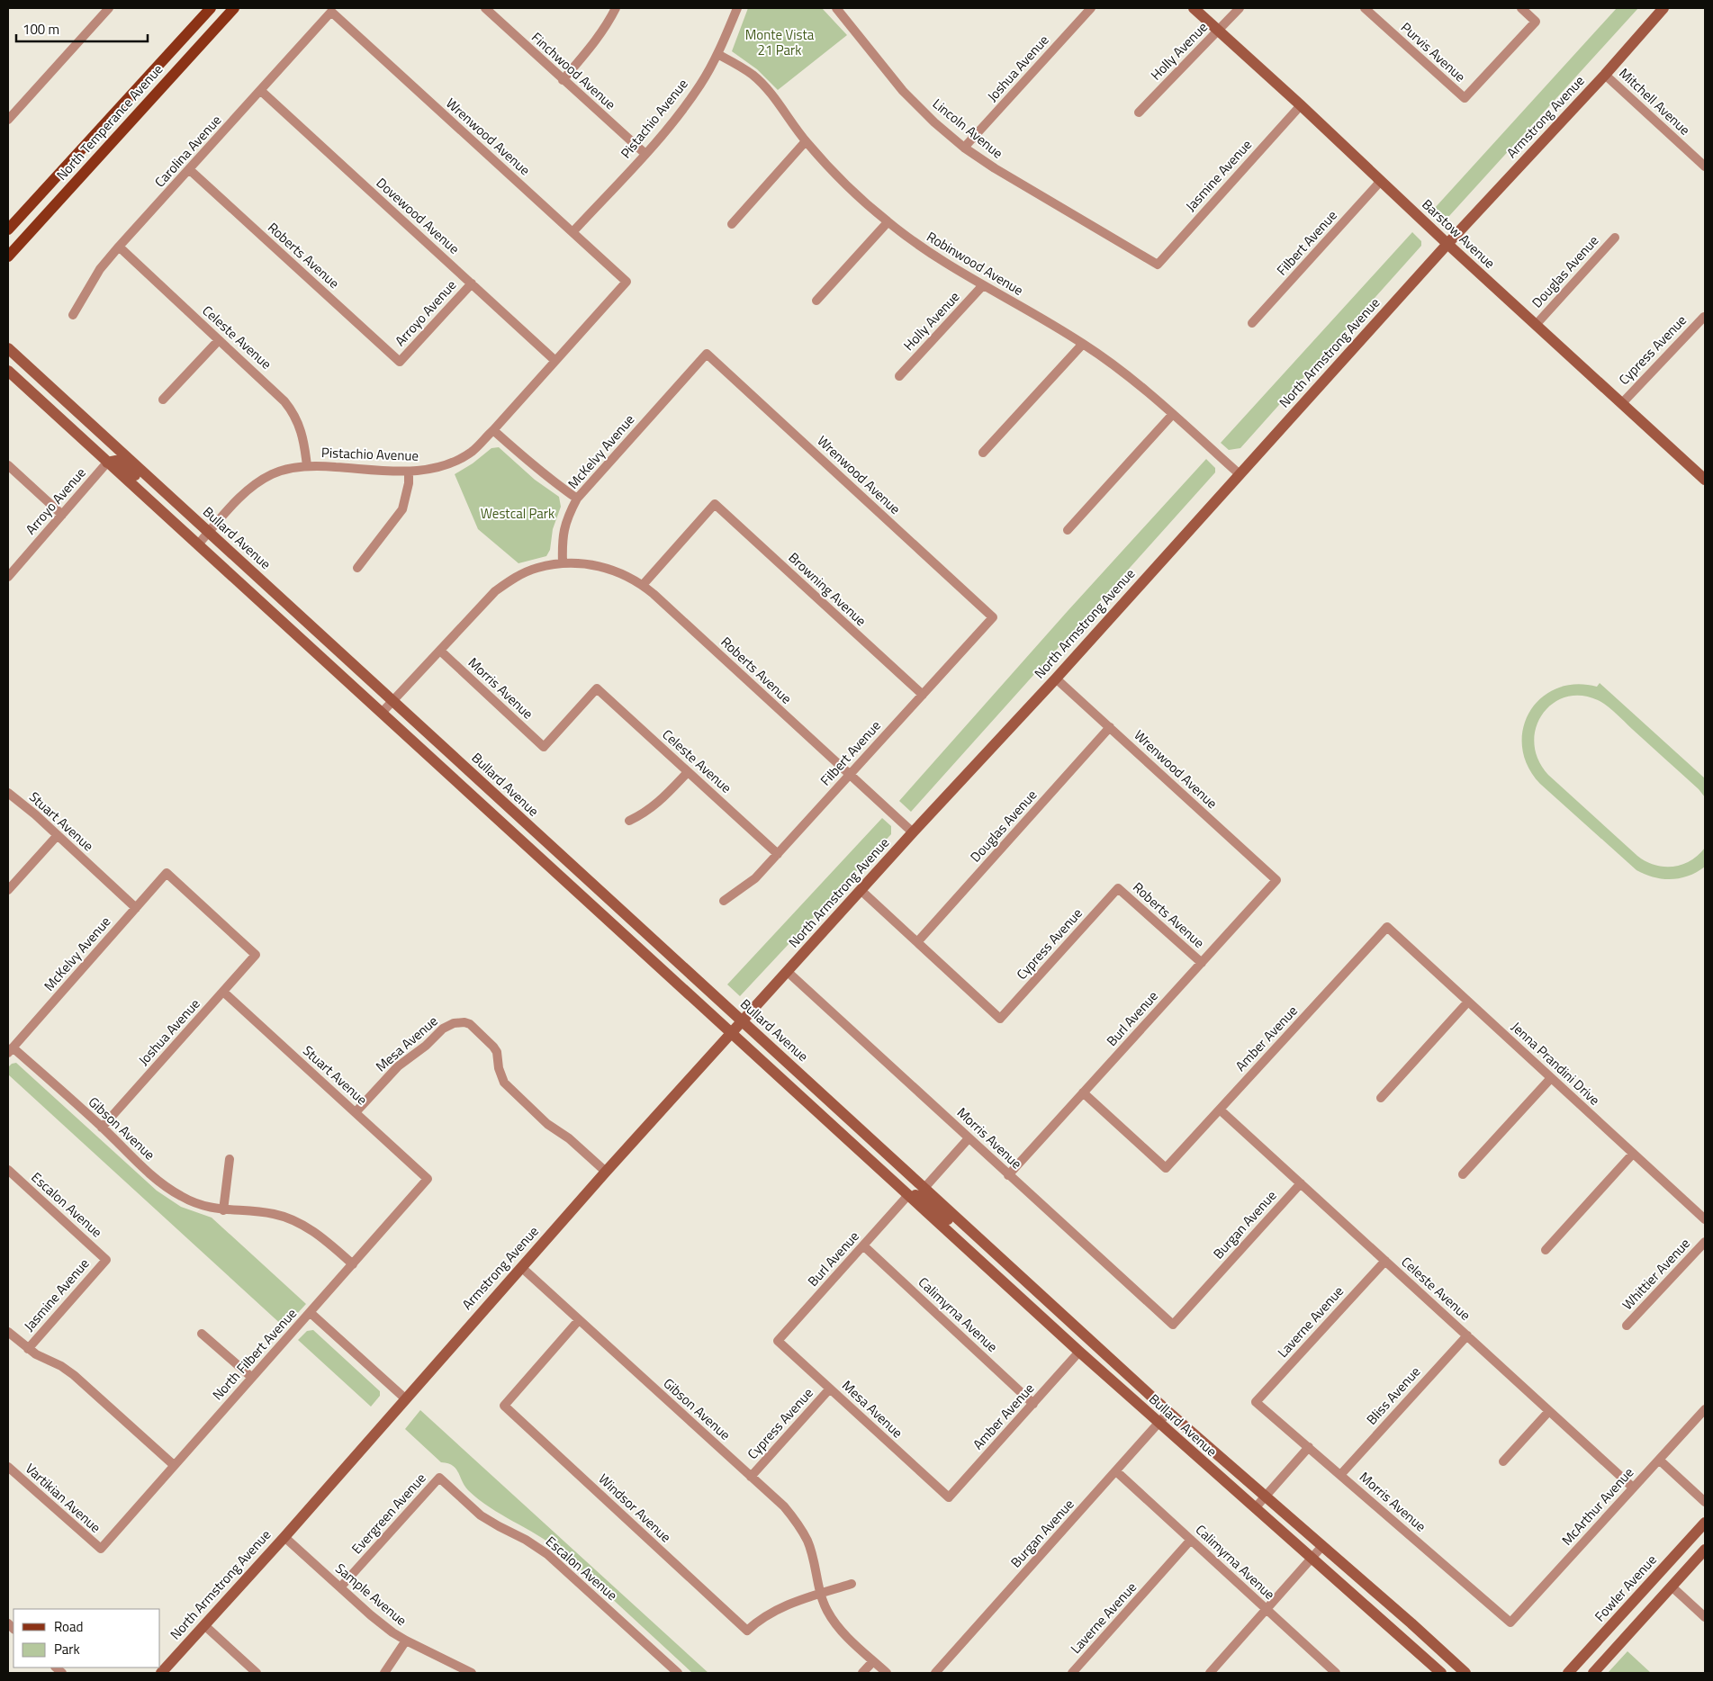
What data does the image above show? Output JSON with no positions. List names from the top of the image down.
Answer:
{
  "streets": {
    "main road": [
      "Armstrong Avenue",
      "North Temperance Avenue",
      "Barstow Avenue",
      "North Armstrong Avenue",
      "Bullard Avenue",
      "Fowler Avenue"
    ],
    "street": [
      "Holly Avenue",
      "Purvis Avenue",
      "Joshua Avenue",
      "Finchwood Avenue",
      "Mitchell Avenue",
      "Pistachio Avenue",
      "Lincoln Avenue",
      "Wrenwood Avenue",
      "Carolina Avenue",
      "Jasmine Avenue",
      "Dovewood Avenue",
      "Filbert Avenue",
      "Roberts Avenue",
      "Robinwood Avenue",
      "Douglas Avenue",
      "Arroyo Avenue",
      "Celeste Avenue",
      "Cypress Avenue",
      "McKelvy Avenue",
      "Browning Avenue",
      "Morris Avenue",
      "Stuart Avenue",
      "Burl Avenue",
      "Amber Avenue",
      "Mesa Avenue",
      "Jenna Prandini Drive",
      "Gibson Avenue",
      "Escalon Avenue",
      "Burgan Avenue",
      "Whittier Avenue",
      "Calimyrna Avenue",
      "Laverne Avenue",
      "North Filbert Avenue",
      "Bliss Avenue",
      "Vartikian Avenue",
      "McArthur Avenue",
      "Windsor Avenue",
      "Evergreen Avenue",
      "Sample Avenue"
    ]
  },
  "crossings": [
    ["Holly Avenue", "Barstow Avenue"],
    ["Holly Avenue", "Robinwood Avenue"],
    ["Joshua Avenue", "Lincoln Avenue"],
    ["Joshua Avenue", "McKelvy Avenue"],
    ["Joshua Avenue", "Stuart Avenue"],
    ["Joshua Avenue", "Gibson Avenue"],
    ["Finchwood Avenue", "Pistachio Avenue"],
    ["Mitchell Avenue", "Armstrong Avenue"],
    ["Armstrong Avenue", "Barstow Avenue"],
    ["Armstrong Avenue", "North Armstrong Avenue"],
    ["Armstrong Avenue", "Bullard Avenue"],
    ["Armstrong Avenue", "Mesa Avenue"],
    ["Armstrong Avenue", "Gibson Avenue"],
    ["Armstrong Avenue", "Sample Avenue"],
    ["Pistachio Avenue", "Wrenwood Avenue"],
    ["Pistachio Avenue", "Dovewood Avenue"],
    ["Pistachio Avenue", "Robinwood Avenue"],
    ["Pistachio Avenue", "Celeste Avenue"],
    ["Pistachio Avenue", "Bullard Avenue"],
    ["Lincoln Avenue", "Jasmine Avenue"],
    ["Wrenwood Avenue", "Carolina Avenue"],
    ["Wrenwood Avenue", "Filbert Avenue"],
    ["Wrenwood Avenue", "Douglas Avenue"],
    ["Wrenwood Avenue", "North Armstrong Avenue"],
    ["Wrenwood Avenue", "McKelvy Avenue"],
    ["Wrenwood Avenue", "Burl Avenue"],
    ["Carolina Avenue", "Dovewood Avenue"],
    ["Carolina Avenue", "Roberts Avenue"],
    ["Carolina Avenue", "Celeste Avenue"],
    ["Jasmine Avenue", "Barstow Avenue"],
    ["Jasmine Avenue", "Escalon Avenue"],
    ["Dovewood Avenue", "Arroyo Avenue"],
    ["Barstow Avenue", "Filbert Avenue"],
    ["Barstow Avenue", "Douglas Avenue"],
    ["Barstow Avenue", "Cypress Avenue"],
    ["Barstow Avenue", "North Armstrong Avenue"],
    ["Filbert Avenue", "Roberts Avenue"],
    ["Filbert Avenue", "Celeste Avenue"],
    ["Filbert Avenue", "Browning Avenue"],
    ["Roberts Avenue", "Arroyo Avenue"],
    ["Roberts Avenue", "Cypress Avenue"],
    ["Roberts Avenue", "North Armstrong Avenue"],
    ["Roberts Avenue", "McKelvy Avenue"],
    ["Roberts Avenue", "Browning Avenue"],
    ["Roberts Avenue", "Burl Avenue"],
    ["Robinwood Avenue", "North Armstrong Avenue"],
    ["Douglas Avenue", "Cypress Avenue"],
    ["Arroyo Avenue", "Bullard Avenue"],
    ["Celeste Avenue", "Morris Avenue"],
    ["Celeste Avenue", "Amber Avenue"],
    ["Celeste Avenue", "Burgan Avenue"],
    ["Celeste Avenue", "Laverne Avenue"],
    ["Celeste Avenue", "Bliss Avenue"],
    ["Celeste Avenue", "McArthur Avenue"],
    ["Cypress Avenue", "Mesa Avenue"],
    ["Cypress Avenue", "Gibson Avenue"],
    ["North Armstrong Avenue", "Bullard Avenue"],
    ["North Armstrong Avenue", "Morris Avenue"],
    ["North Armstrong Avenue", "Sample Avenue"],
    ["McKelvy Avenue", "Stuart Avenue"],
    ["McKelvy Avenue", "Gibson Avenue"],
    ["Bullard Avenue", "Burl Avenue"],
    ["Bullard Avenue", "Amber Avenue"],
    ["Bullard Avenue", "Burgan Avenue"],
    ["Morris Avenue", "Burl Avenue"],
    ["Morris Avenue", "Burgan Avenue"],
    ["Morris Avenue", "Laverne Avenue"],
    ["Morris Avenue", "Bliss Avenue"],
    ["Morris Avenue", "McArthur Avenue"],
    ["Stuart Avenue", "Mesa Avenue"],
    ["Stuart Avenue", "North Filbert Avenue"],
    ["Burl Avenue", "Amber Avenue"],
    ["Burl Avenue", "Mesa Avenue"],
    ["Burl Avenue", "Calimyrna Avenue"],
    ["Amber Avenue", "Mesa Avenue"],
    ["Amber Avenue", "Jenna Prandini Drive"],
    ["Amber Avenue", "Calimyrna Avenue"],
    ["Gibson Avenue", "North Filbert Avenue"],
    ["Gibson Avenue", "Windsor Avenue"],
    ["Escalon Avenue", "Evergreen Avenue"],
    ["Burgan Avenue", "Calimyrna Avenue"],
    ["Calimyrna Avenue", "Laverne Avenue"],
    ["North Filbert Avenue", "Vartikian Avenue"],
    ["Evergreen Avenue", "Sample Avenue"]
  ],
  "parks": ["Monte Vista 21 Park", "Westcal Park"],
  "legend": ["Road", "Park"],
  "scale_bar": "100 m"
}
